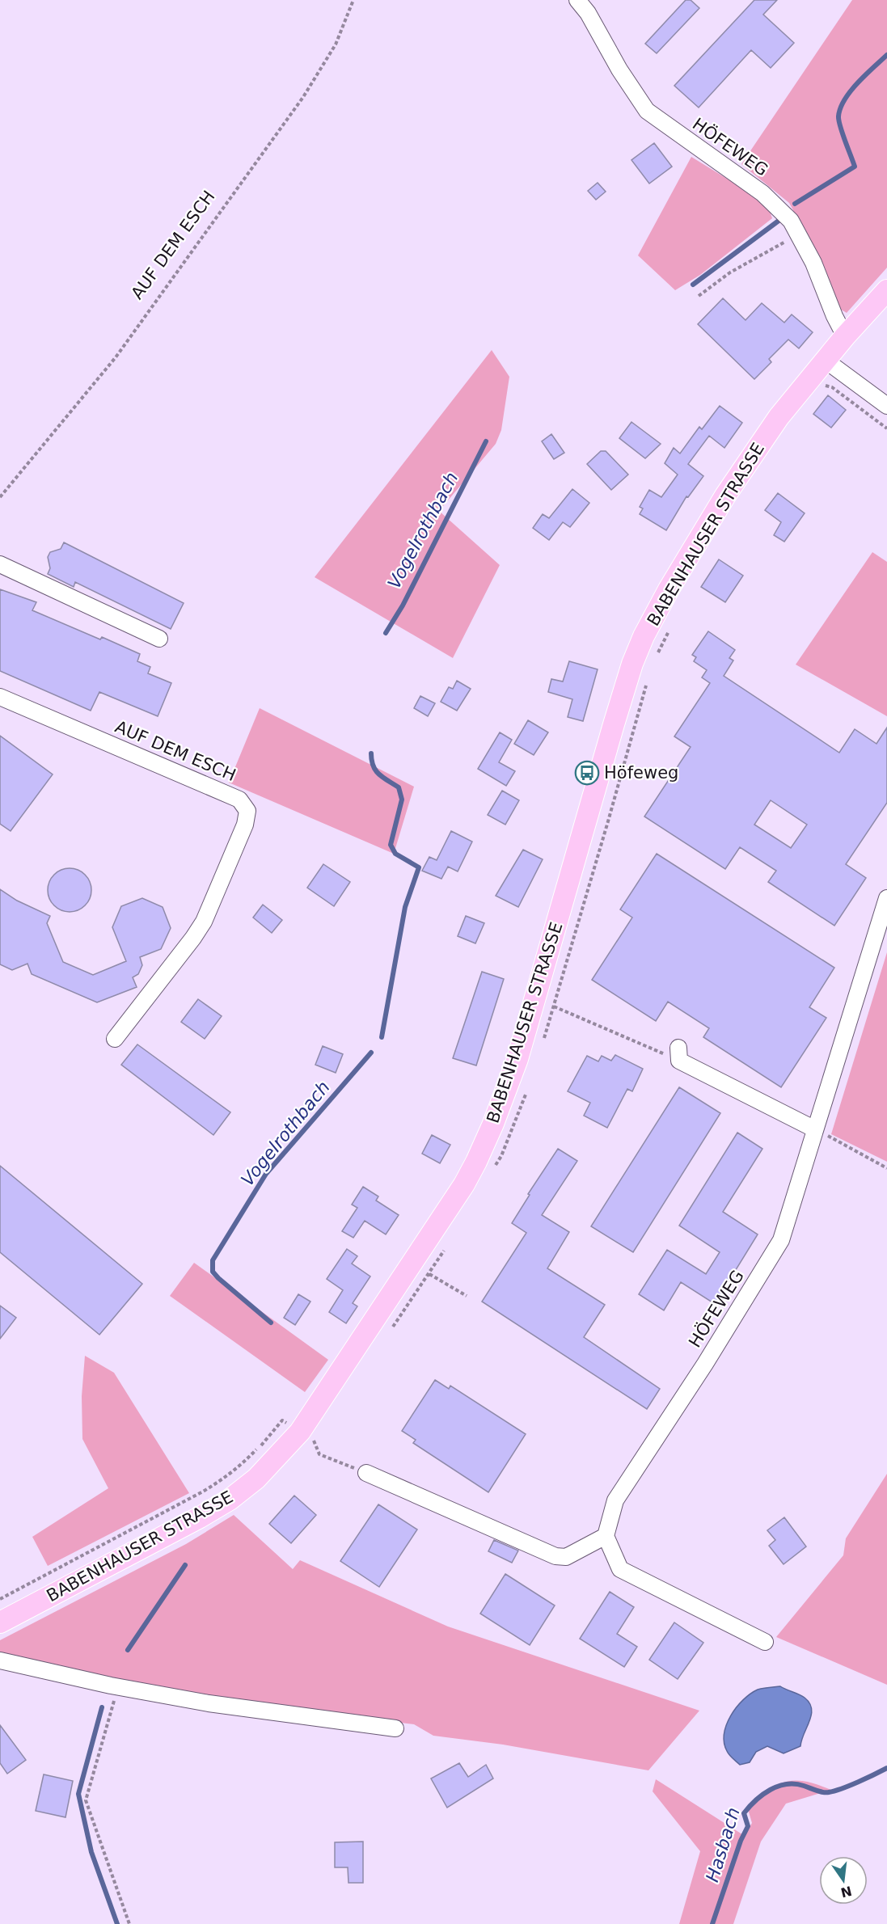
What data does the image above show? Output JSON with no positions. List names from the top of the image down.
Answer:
{
  "streets": {
    "main road": ["BABENHAUSER STRASSE"],
    "street": ["HÖFEWEG", "AUF DEM ESCH"]
  },
  "crossings": [
    ["HÖFEWEG", "BABENHAUSER STRASSE"]
  ],
  "water": ["Vogelrothbach", "Hasbach"],
  "places": {
    "bus stop": ["Höfeweg"]
  },
  "north": "bottom"
}
